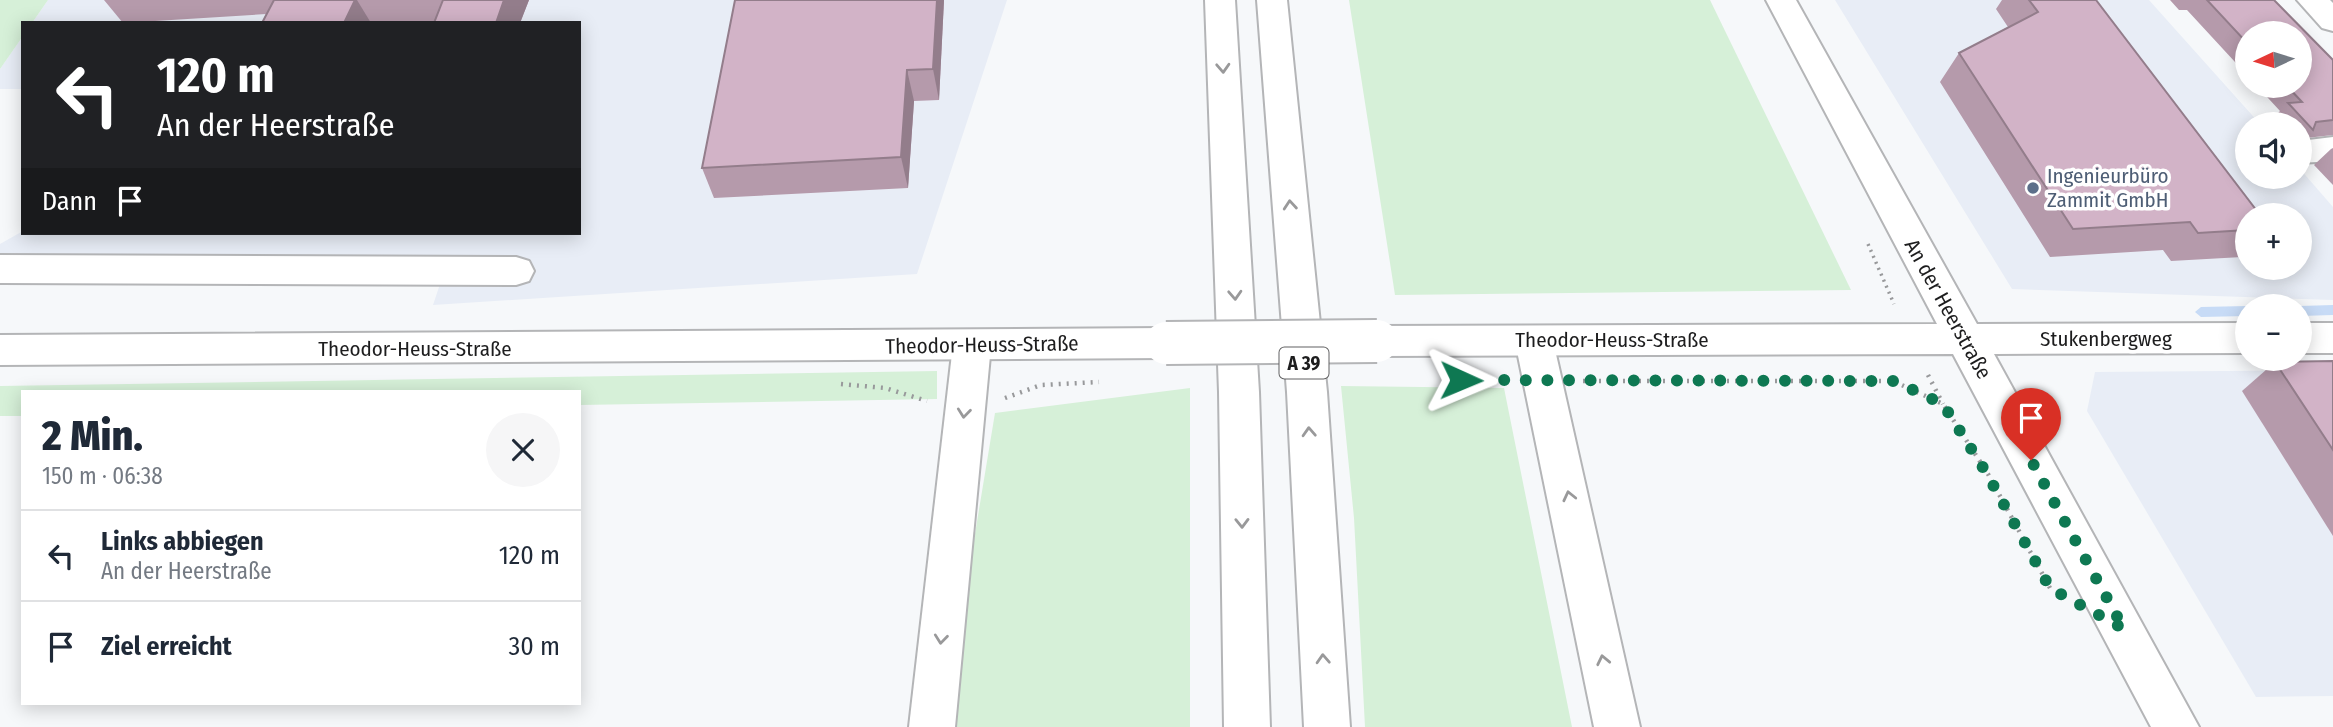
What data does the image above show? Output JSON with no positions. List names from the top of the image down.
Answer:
{
  "streets": {
    "main road": [
      "An der Heerstraße",
      "Stukenbergweg",
      "Theodor-Heuss-Straße",
      "A 39"
    ]
  },
  "crossings": [
    ["An der Heerstraße", "Stukenbergweg"],
    ["An der Heerstraße", "Theodor-Heuss-Straße"],
    ["Stukenbergweg", "Theodor-Heuss-Straße"]
  ],
  "places": ["Ingenieurbüro Zammit GmbH"],
  "north": "left",
  "page": {
    "map_buttons": ["+", "−"],
    "turn": ["120 m", "An der Heerstraße"],
    "then": "Dann",
    "heading": ["2 Min.", "150 m · 06:38"],
    "list": [
      {
        "name": "Links abbiegen",
        "note": "An der Heerstraße",
        "value": "120 m"
      },
      {
        "name": "Ziel erreicht",
        "value": "30 m"
      }
    ]
  }
}
